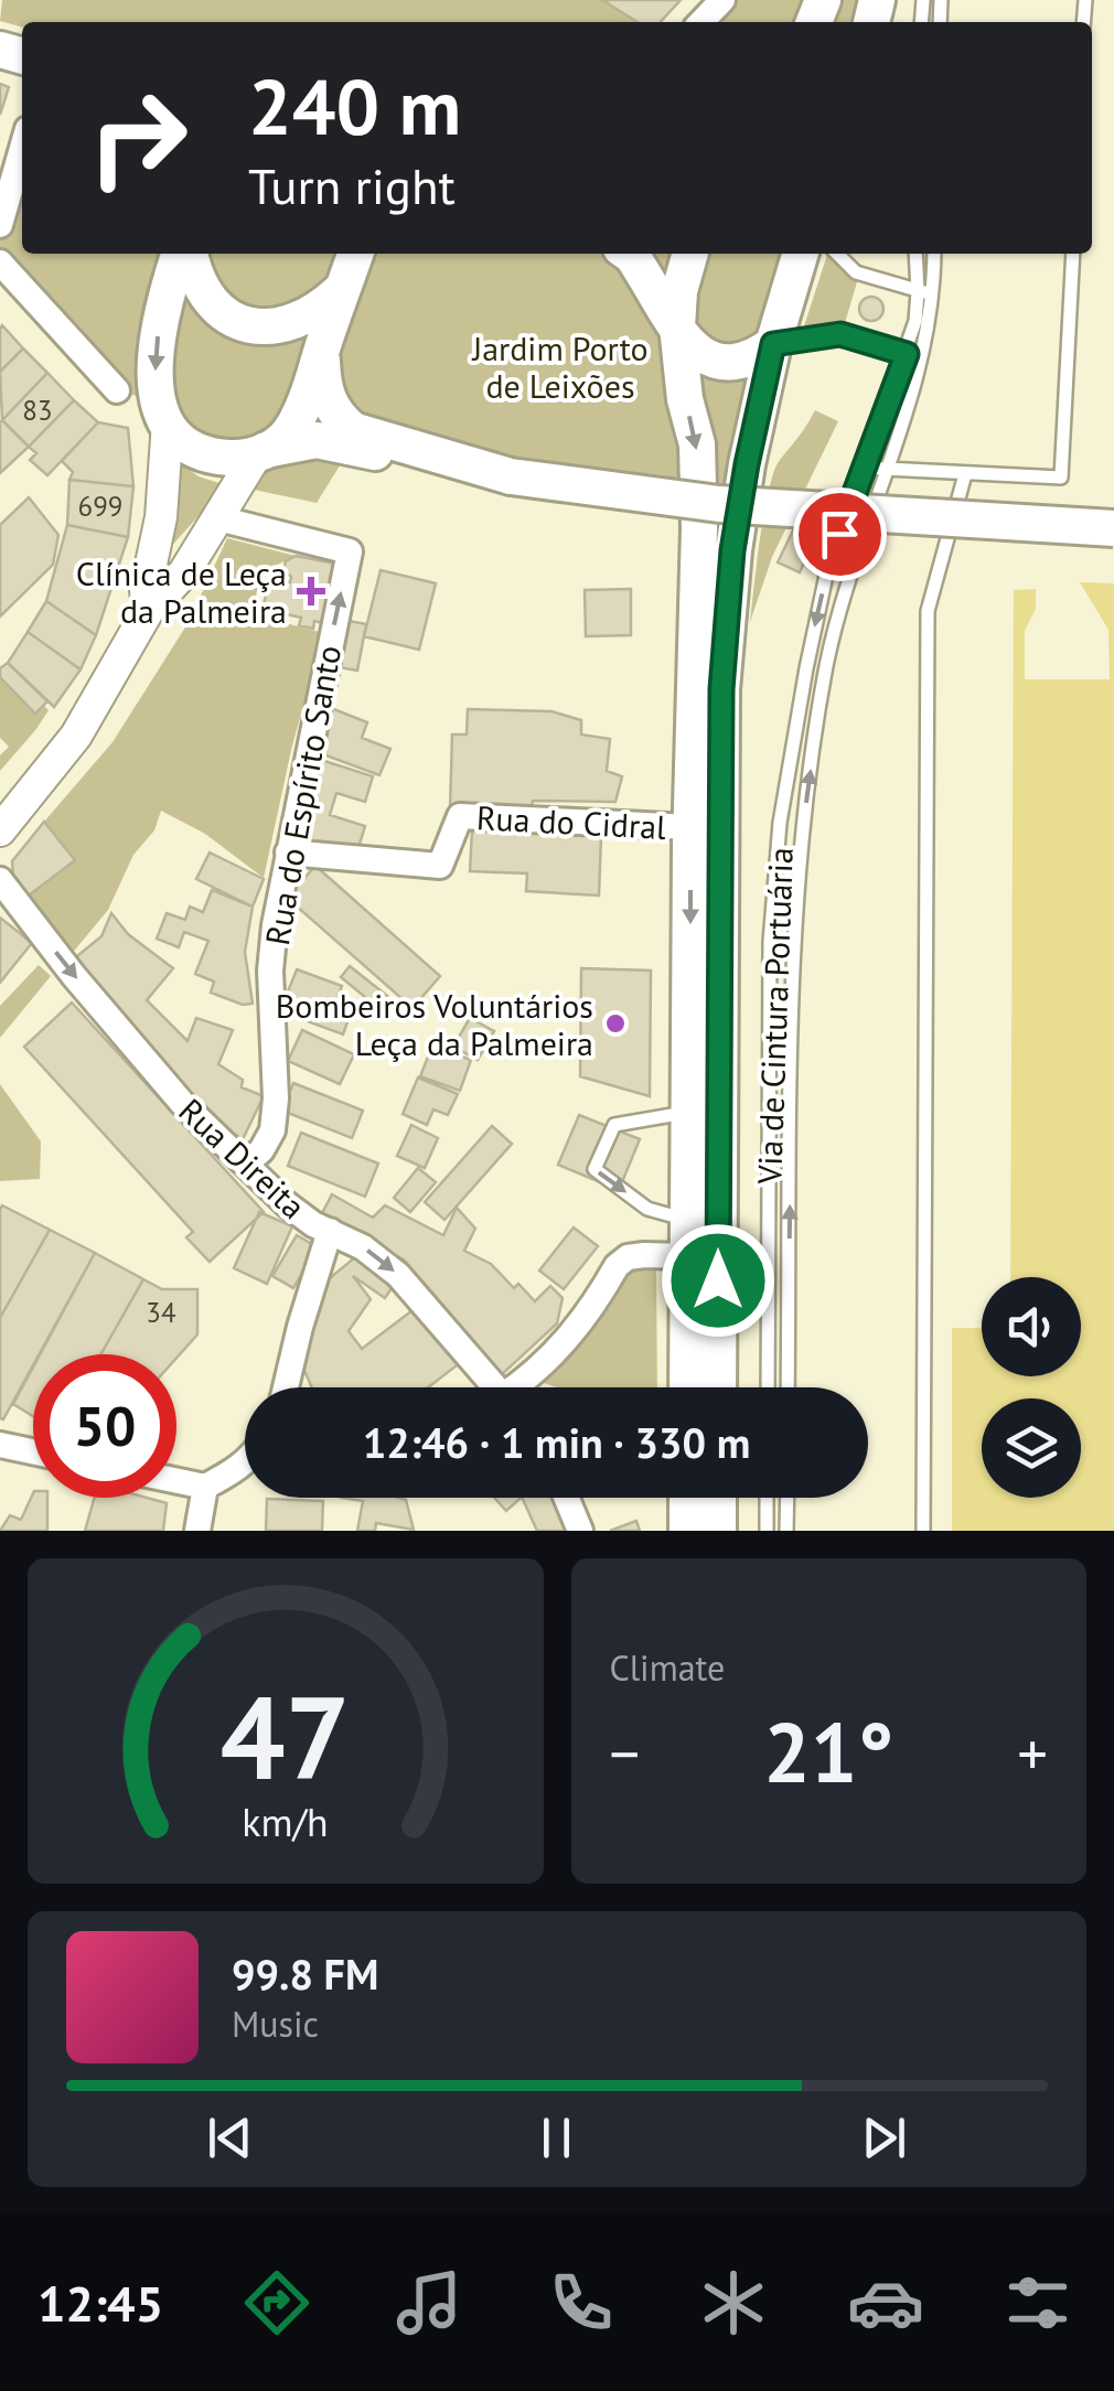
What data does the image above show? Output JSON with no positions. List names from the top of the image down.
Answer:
{
  "streets": {
    "street": ["Rua do Espírito Santo", "Rua do Cidral", "Rua Direita"],
    "lane": ["Via de Cintura Portuária"]
  },
  "crossings": [
    ["Rua do Espírito Santo", "Rua do Cidral"],
    ["Rua do Espírito Santo", "Rua Direita"]
  ],
  "one_way": ["Rua Direita"],
  "parks": ["Jardim Porto de Leixões"],
  "places": {
    "health": ["Clínica de Leça da Palmeira"],
    "other": ["Bombeiros Voluntários Leça da Palmeira"]
  },
  "house_numbers": ["83", "699", "34"],
  "page": {
    "turn": ["240 m", "Turn right"],
    "limit": "50",
    "trip": "12:46 · 1 min · 330 m",
    "tile": "Climate",
    "heat": ["−", "21°", "+"],
    "song": ["99.8 FM", "Music"],
    "tabs": "12:45",
    "gauge": ["47", "km/h"]
  }
}
